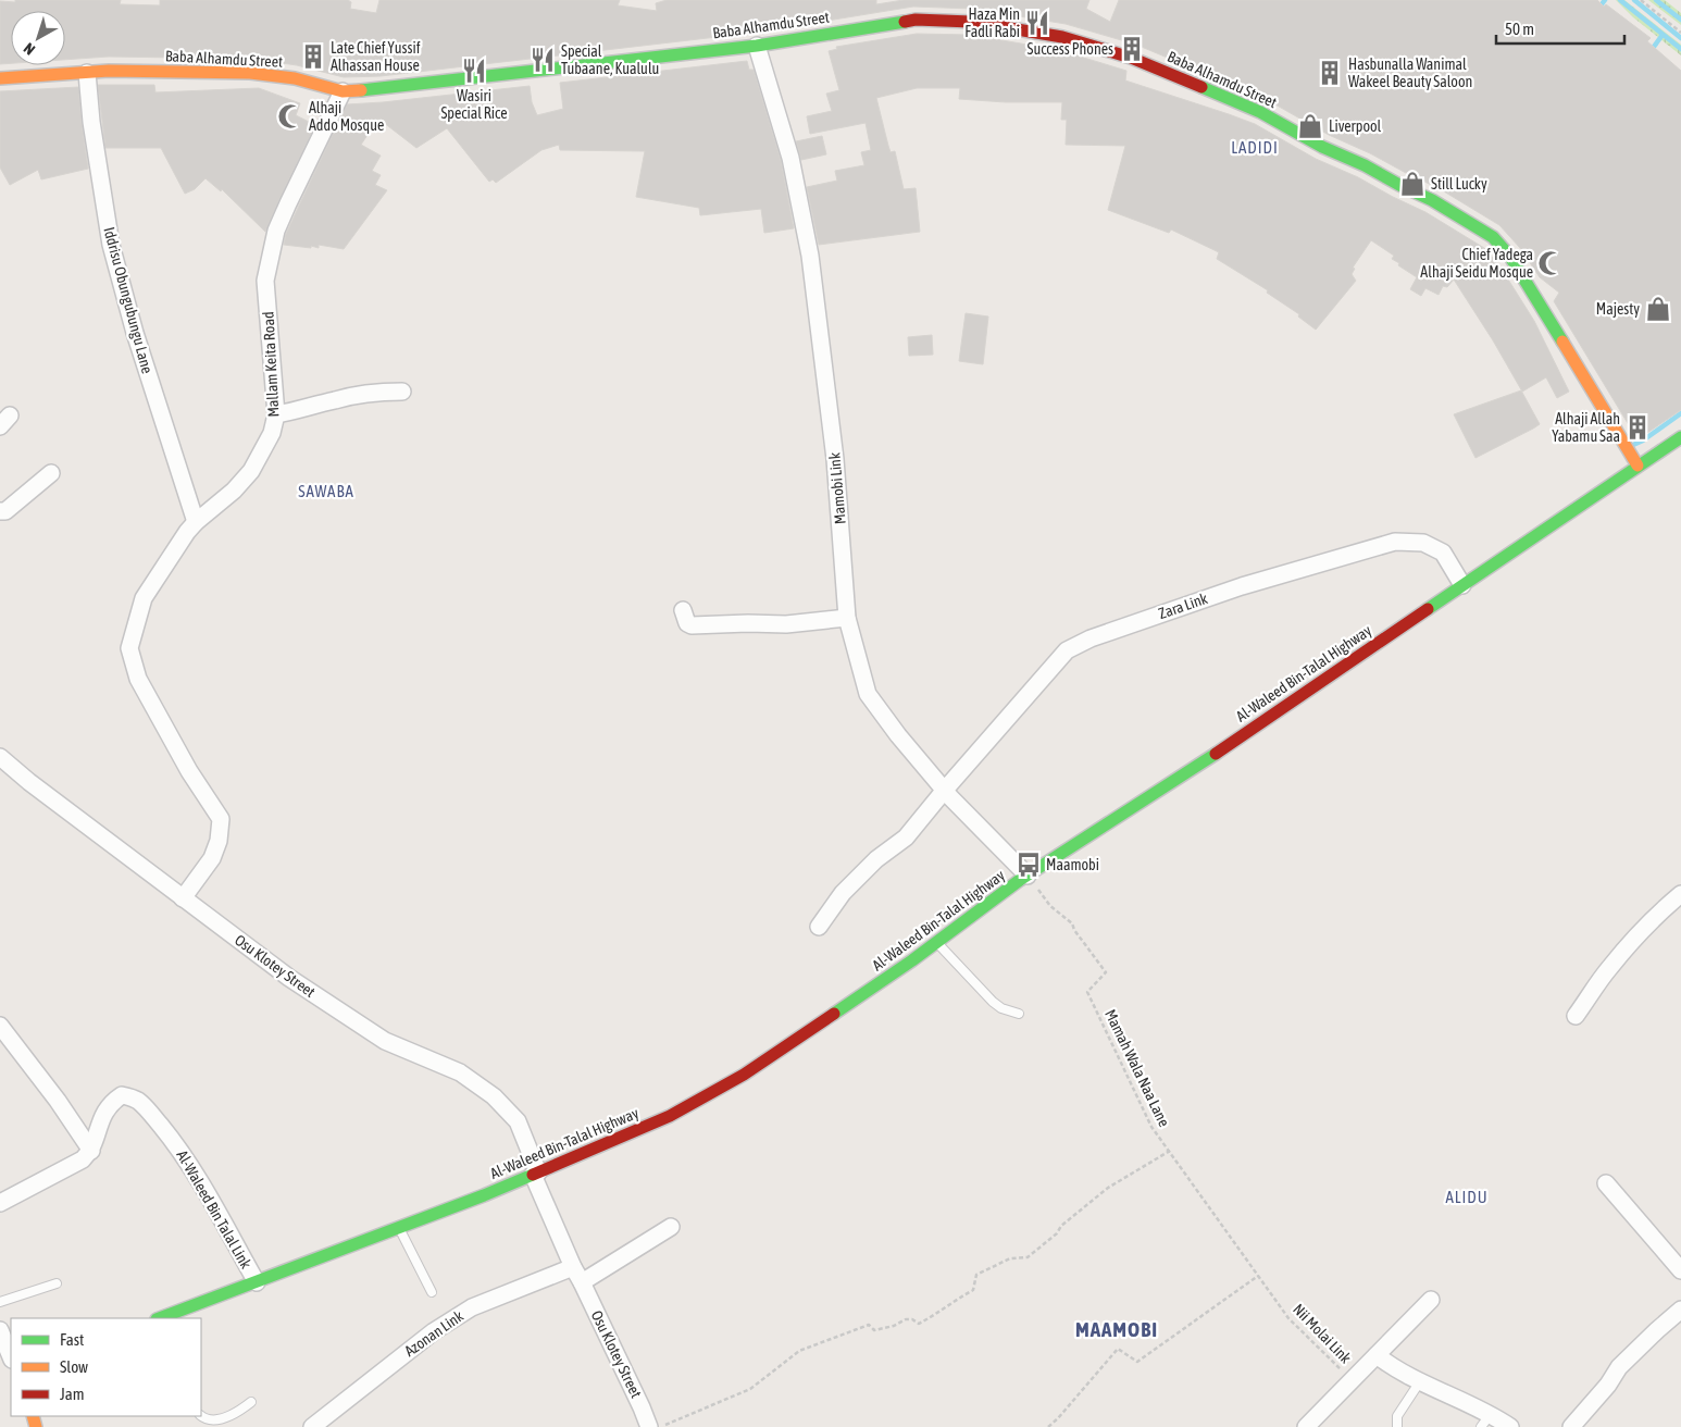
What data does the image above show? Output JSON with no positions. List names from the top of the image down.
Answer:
{
  "streets": {
    "street": [
      "Baba Alhamdu Street",
      "Iddrisu Obungubungu Lane",
      "Mallam Keita Road",
      "Mamobi Link",
      "Zara Link",
      "Al-Waleed Bin-Talal Highway",
      "Osu Klotey Street",
      "Al-Waleed Bin Talal Link",
      "Azonan Link"
    ],
    "path": ["Mamah Wala Naa Lane", "Nii Molai Link"]
  },
  "crossings": [
    ["Baba Alhamdu Street", "Iddrisu Obungubungu Lane"],
    ["Baba Alhamdu Street", "Mallam Keita Road"],
    ["Baba Alhamdu Street", "Mamobi Link"],
    ["Baba Alhamdu Street", "Al-Waleed Bin-Talal Highway"],
    ["Iddrisu Obungubungu Lane", "Mallam Keita Road"],
    ["Mallam Keita Road", "Osu Klotey Street"],
    ["Mamobi Link", "Zara Link"],
    ["Mamobi Link", "Al-Waleed Bin-Talal Highway"],
    ["Mamobi Link", "Mamah Wala Naa Lane"],
    ["Zara Link", "Al-Waleed Bin-Talal Highway"],
    ["Al-Waleed Bin-Talal Highway", "Osu Klotey Street"],
    ["Al-Waleed Bin-Talal Highway", "Mamah Wala Naa Lane"],
    ["Al-Waleed Bin-Talal Highway", "Al-Waleed Bin Talal Link"],
    ["Osu Klotey Street", "Azonan Link"],
    ["Mamah Wala Naa Lane", "Nii Molai Link"]
  ],
  "districts": [
    "LADIDI",
    "SAWABA",
    "ALIDU",
    "MAAMOBI"
  ],
  "places": {
    "restaurant": ["Haza Min Fadli Rabi", "Special Tubaane, Kualulu", "Wasiri Special Rice"],
    "building": [
      "Success Phones",
      "Late Chief Yussif Alhassan House",
      "Hasbunalla Wanimal Wakeel Beauty Saloon",
      "Alhaji Allah Yabamu Saa"
    ],
    "mosque": ["Alhaji Addo Mosque", "Chief Yadega Alhaji Seidu Mosque"],
    "shop": ["Liverpool", "Still Lucky", "Majesty"],
    "bus stop": ["Maamobi"]
  },
  "legend": ["Fast", "Slow", "Jam"],
  "scale_bar": "50 m",
  "north": "bottom left"
}
